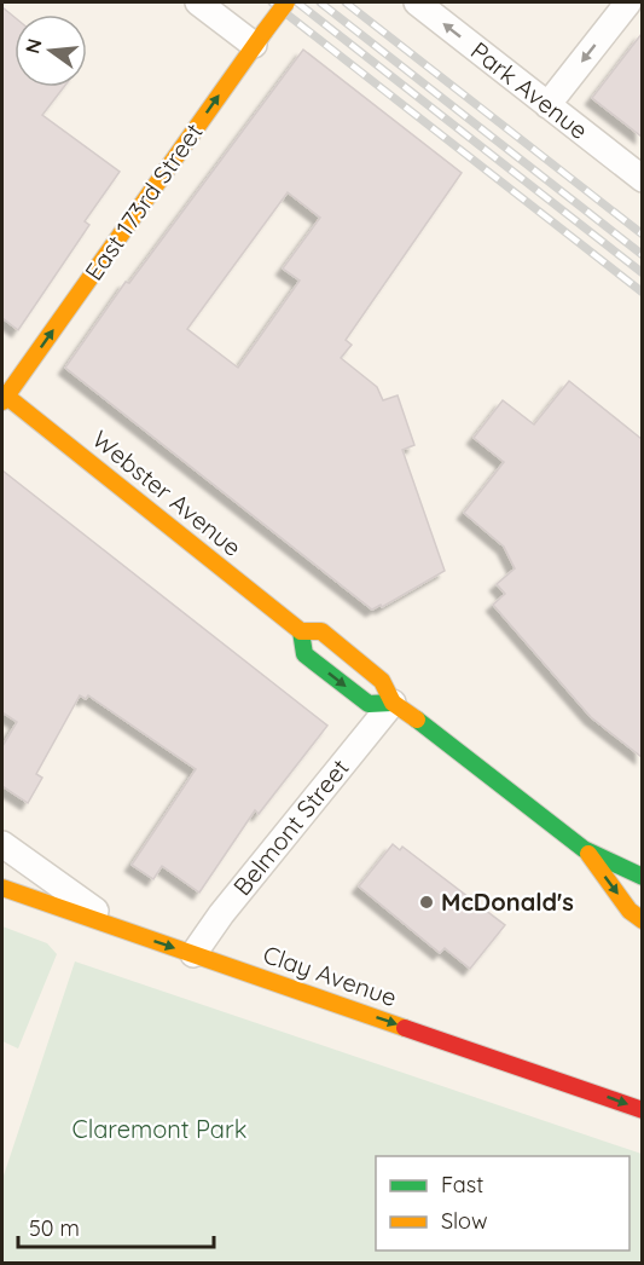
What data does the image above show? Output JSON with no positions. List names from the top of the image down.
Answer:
{
  "streets": {
    "street": [
      "Park Avenue",
      "East 173rd Street",
      "Webster Avenue",
      "Belmont Street",
      "Clay Avenue"
    ]
  },
  "crossings": [
    ["East 173rd Street", "Webster Avenue"],
    ["Webster Avenue", "Belmont Street"],
    ["Belmont Street", "Clay Avenue"]
  ],
  "one_way": ["Park Avenue", "East 173rd Street", "Clay Avenue"],
  "parks": ["Claremont Park"],
  "places": ["McDonald's"],
  "legend": ["Fast", "Slow"],
  "scale_bar": "50 m",
  "north": "left"
}
